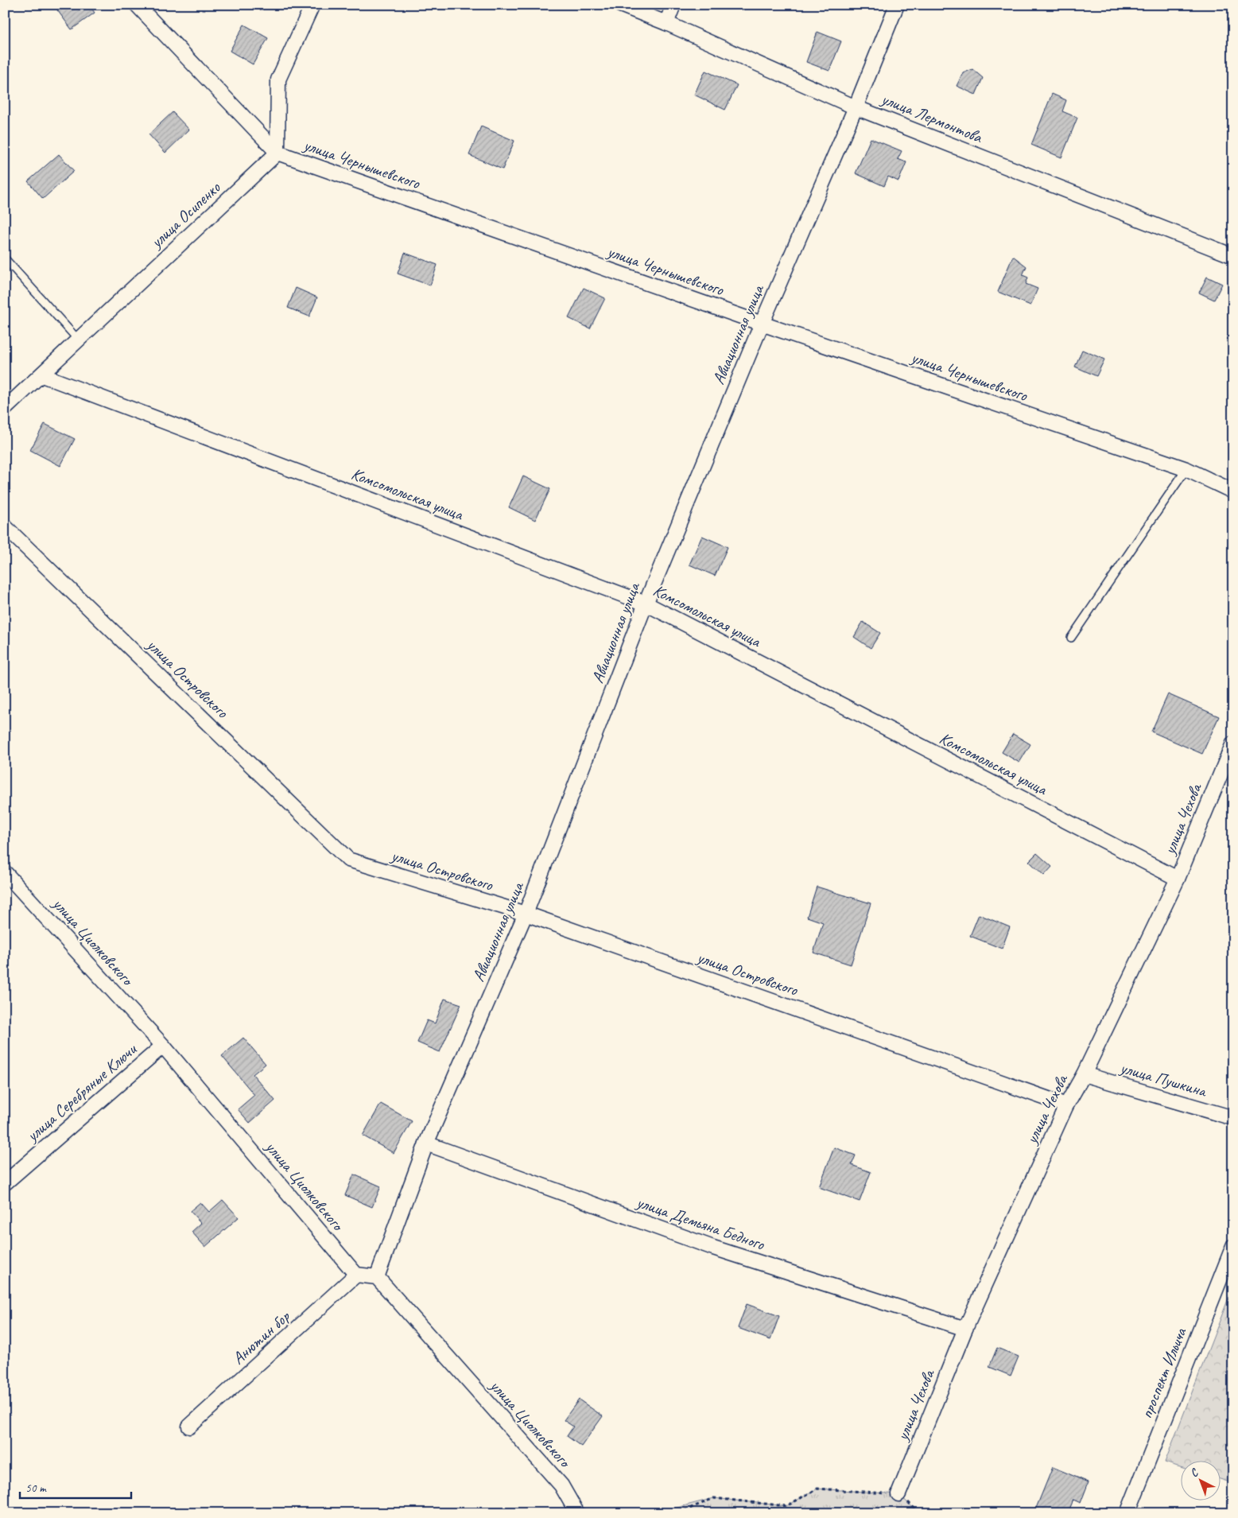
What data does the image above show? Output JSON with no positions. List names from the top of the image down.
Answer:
{
  "streets": {
    "street": [
      "улица Лермонтова",
      "улица Чернышевского",
      "улица Осипенко",
      "Авиационная улица",
      "Комсомольская улица",
      "улица Островского",
      "улица Чехова",
      "улица Циолковского",
      "улица Пушкина",
      "улица Серебряные Ключи",
      "улица Демьяна Бедного",
      "Анютин бор",
      "проспект Ильича"
    ]
  },
  "crossings": [
    ["улица Лермонтова", "Авиационная улица"],
    ["улица Чернышевского", "улица Осипенко"],
    ["улица Чернышевского", "Авиационная улица"],
    ["улица Осипенко", "Комсомольская улица"],
    ["Авиационная улица", "Комсомольская улица"],
    ["Авиационная улица", "улица Островского"],
    ["Авиационная улица", "улица Циолковского"],
    ["Авиационная улица", "улица Демьяна Бедного"],
    ["Комсомольская улица", "улица Чехова"],
    ["улица Островского", "улица Чехова"],
    ["улица Чехова", "улица Пушкина"],
    ["улица Чехова", "улица Демьяна Бедного"],
    ["улица Циолковского", "улица Серебряные Ключи"],
    ["улица Циолковского", "Анютин бор"]
  ],
  "scale_bar": "50 m",
  "north": "top left"
}
